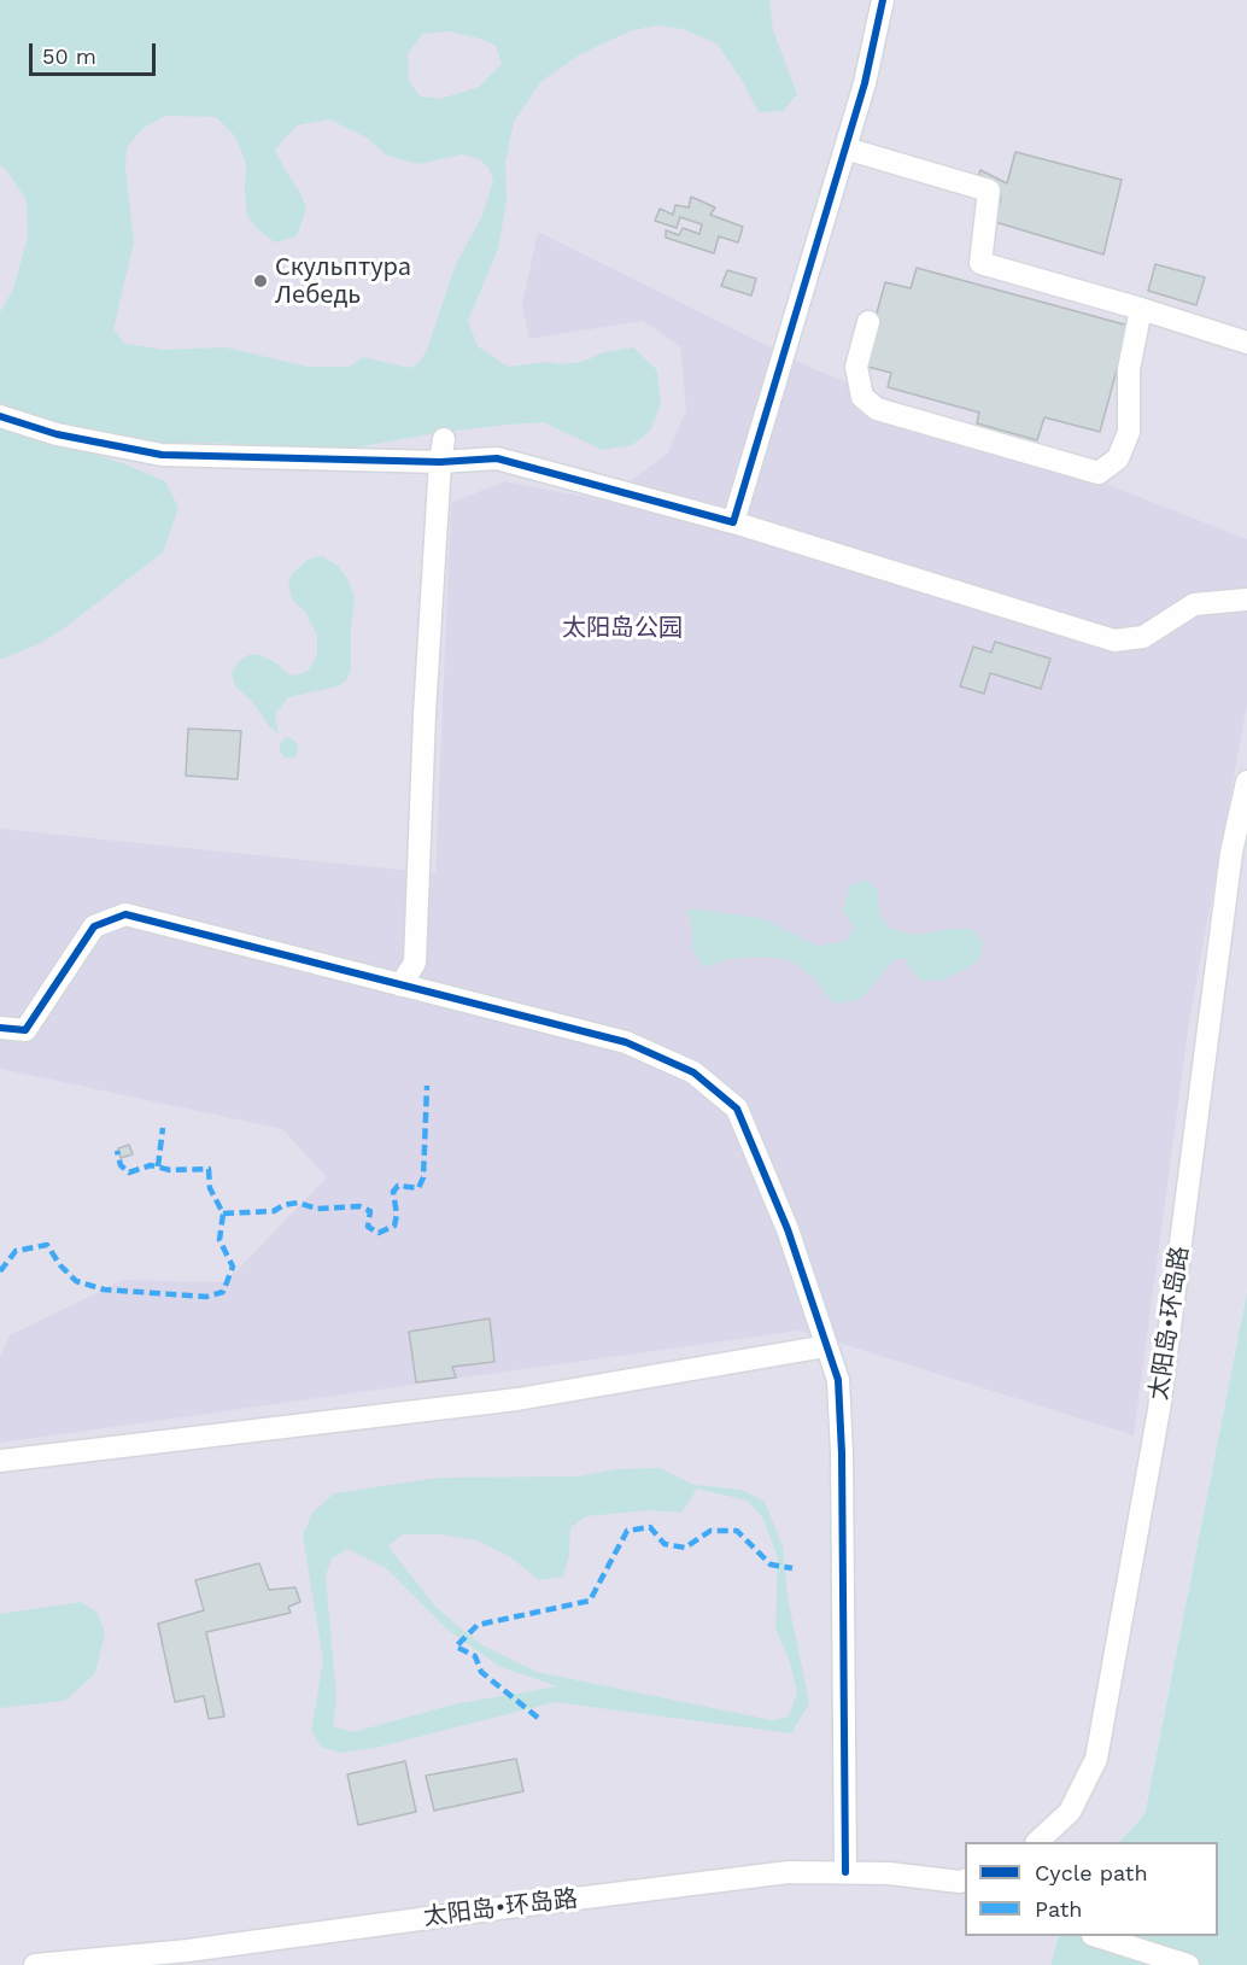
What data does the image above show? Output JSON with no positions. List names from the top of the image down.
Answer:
{
  "streets": {
    "street": ["太阳岛•环岛路"]
  },
  "parks": ["太阳岛公园"],
  "places": ["Скульптура Лебедь"],
  "legend": ["Cycle path", "Path"],
  "scale_bar": "50 m"
}
